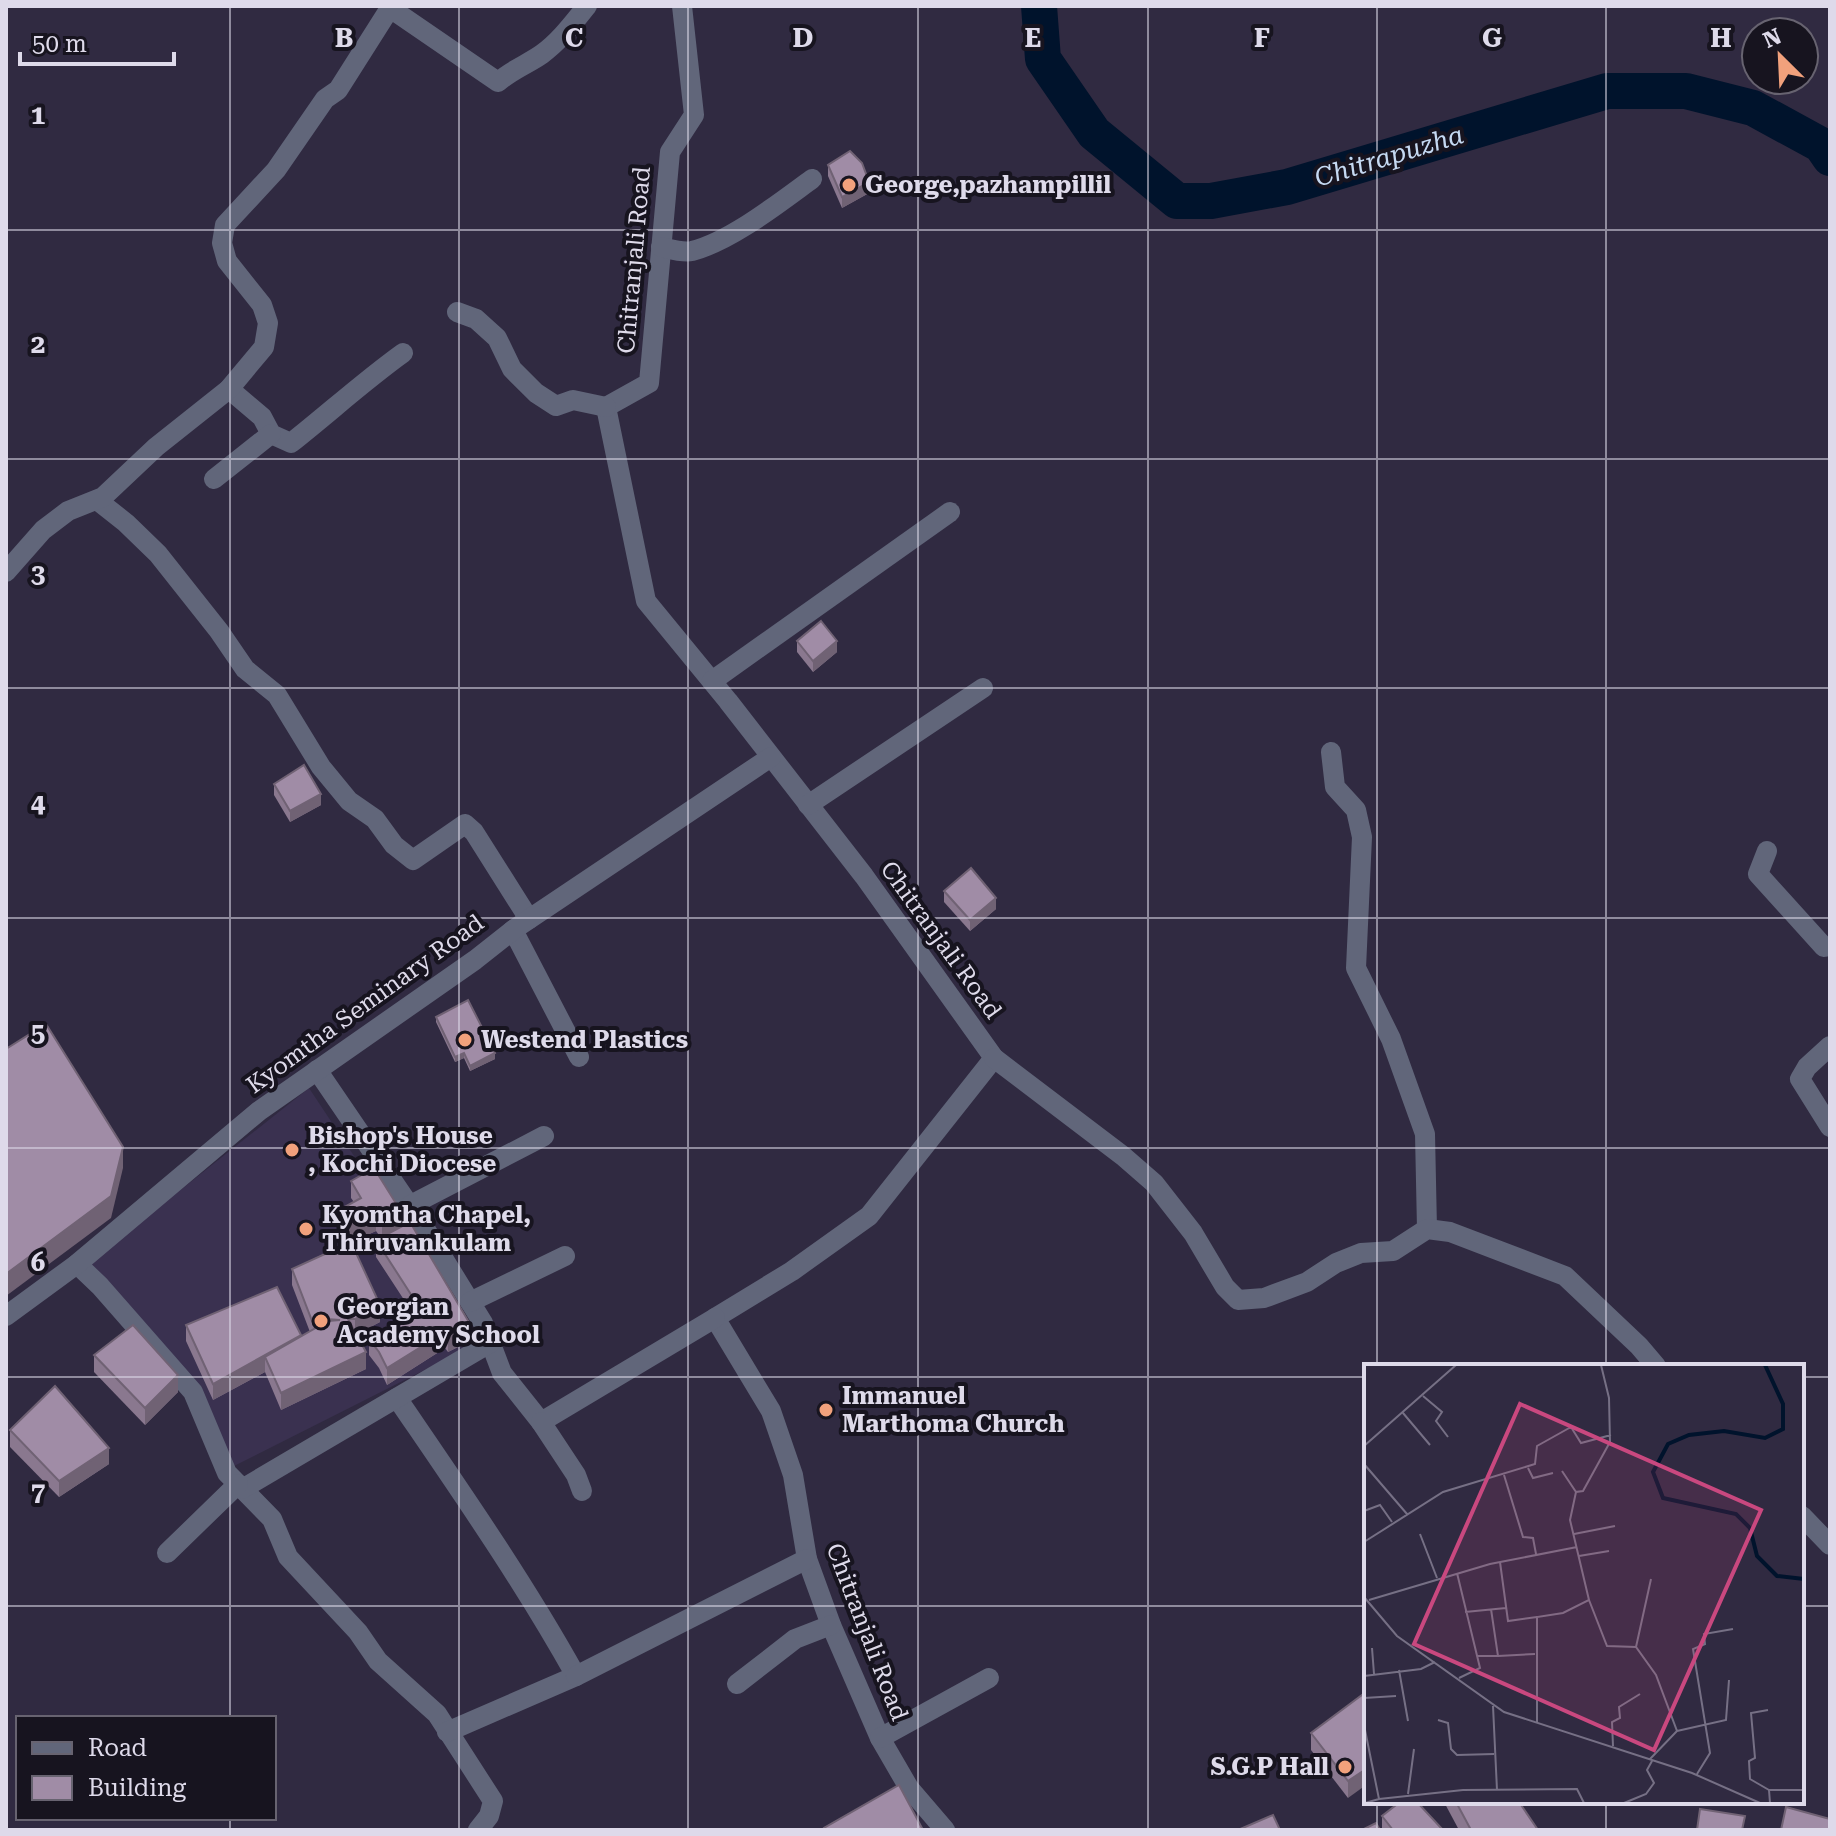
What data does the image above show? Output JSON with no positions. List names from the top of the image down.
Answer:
{
  "streets": {
    "street": ["Chitranjali Road", "Kyomtha Seminary Road"]
  },
  "crossings": [
    ["Chitranjali Road", "Kyomtha Seminary Road"]
  ],
  "water": ["Chitrapuzha"],
  "places": [
    "George,pazhampillil",
    "Westend Plastics",
    "Bishop's House , Kochi Diocese",
    "Kyomtha Chapel, Thiruvankulam",
    "Georgian Academy School",
    "Immanuel Marthoma Church",
    "S.G.P Hall"
  ],
  "legend": ["Road", "Building"],
  "scale_bar": "50 m",
  "north": "top left",
  "grid": {
    "columns": [
      "B",
      "C",
      "D",
      "E",
      "F",
      "G",
      "H"
    ],
    "rows": [
      "1",
      "2",
      "3",
      "4",
      "5",
      "6",
      "7"
    ]
  }
}
